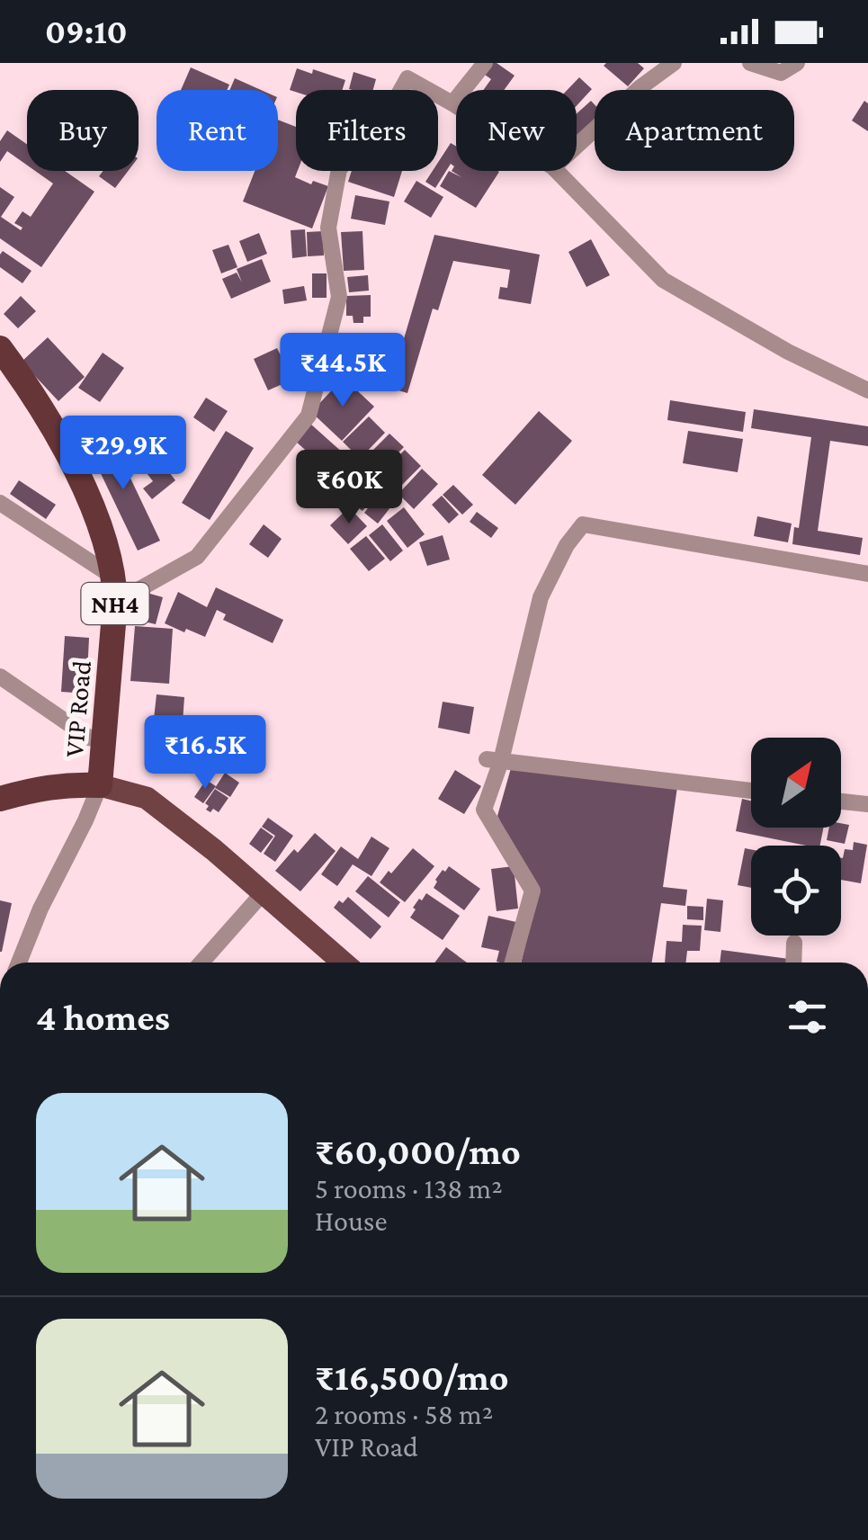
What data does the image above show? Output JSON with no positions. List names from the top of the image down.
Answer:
{
  "streets": {
    "highway": ["NH4", "VIP Road"]
  },
  "north": "top right",
  "page": {
    "status": "09:10",
    "chip": [
      "Buy",
      "Rent",
      "Filters",
      "New",
      "Apartment"
    ],
    "price": [
      "₹44.5K",
      "₹29.9K",
      "₹60K",
      "₹16.5K"
    ],
    "heading": "4 homes",
    "list": [
      {
        "name": "₹60,000/mo",
        "note": "5 rooms · 138 m² · House"
      },
      {
        "name": "₹16,500/mo",
        "note": "2 rooms · 58 m² · VIP Road"
      }
    ]
  }
}
